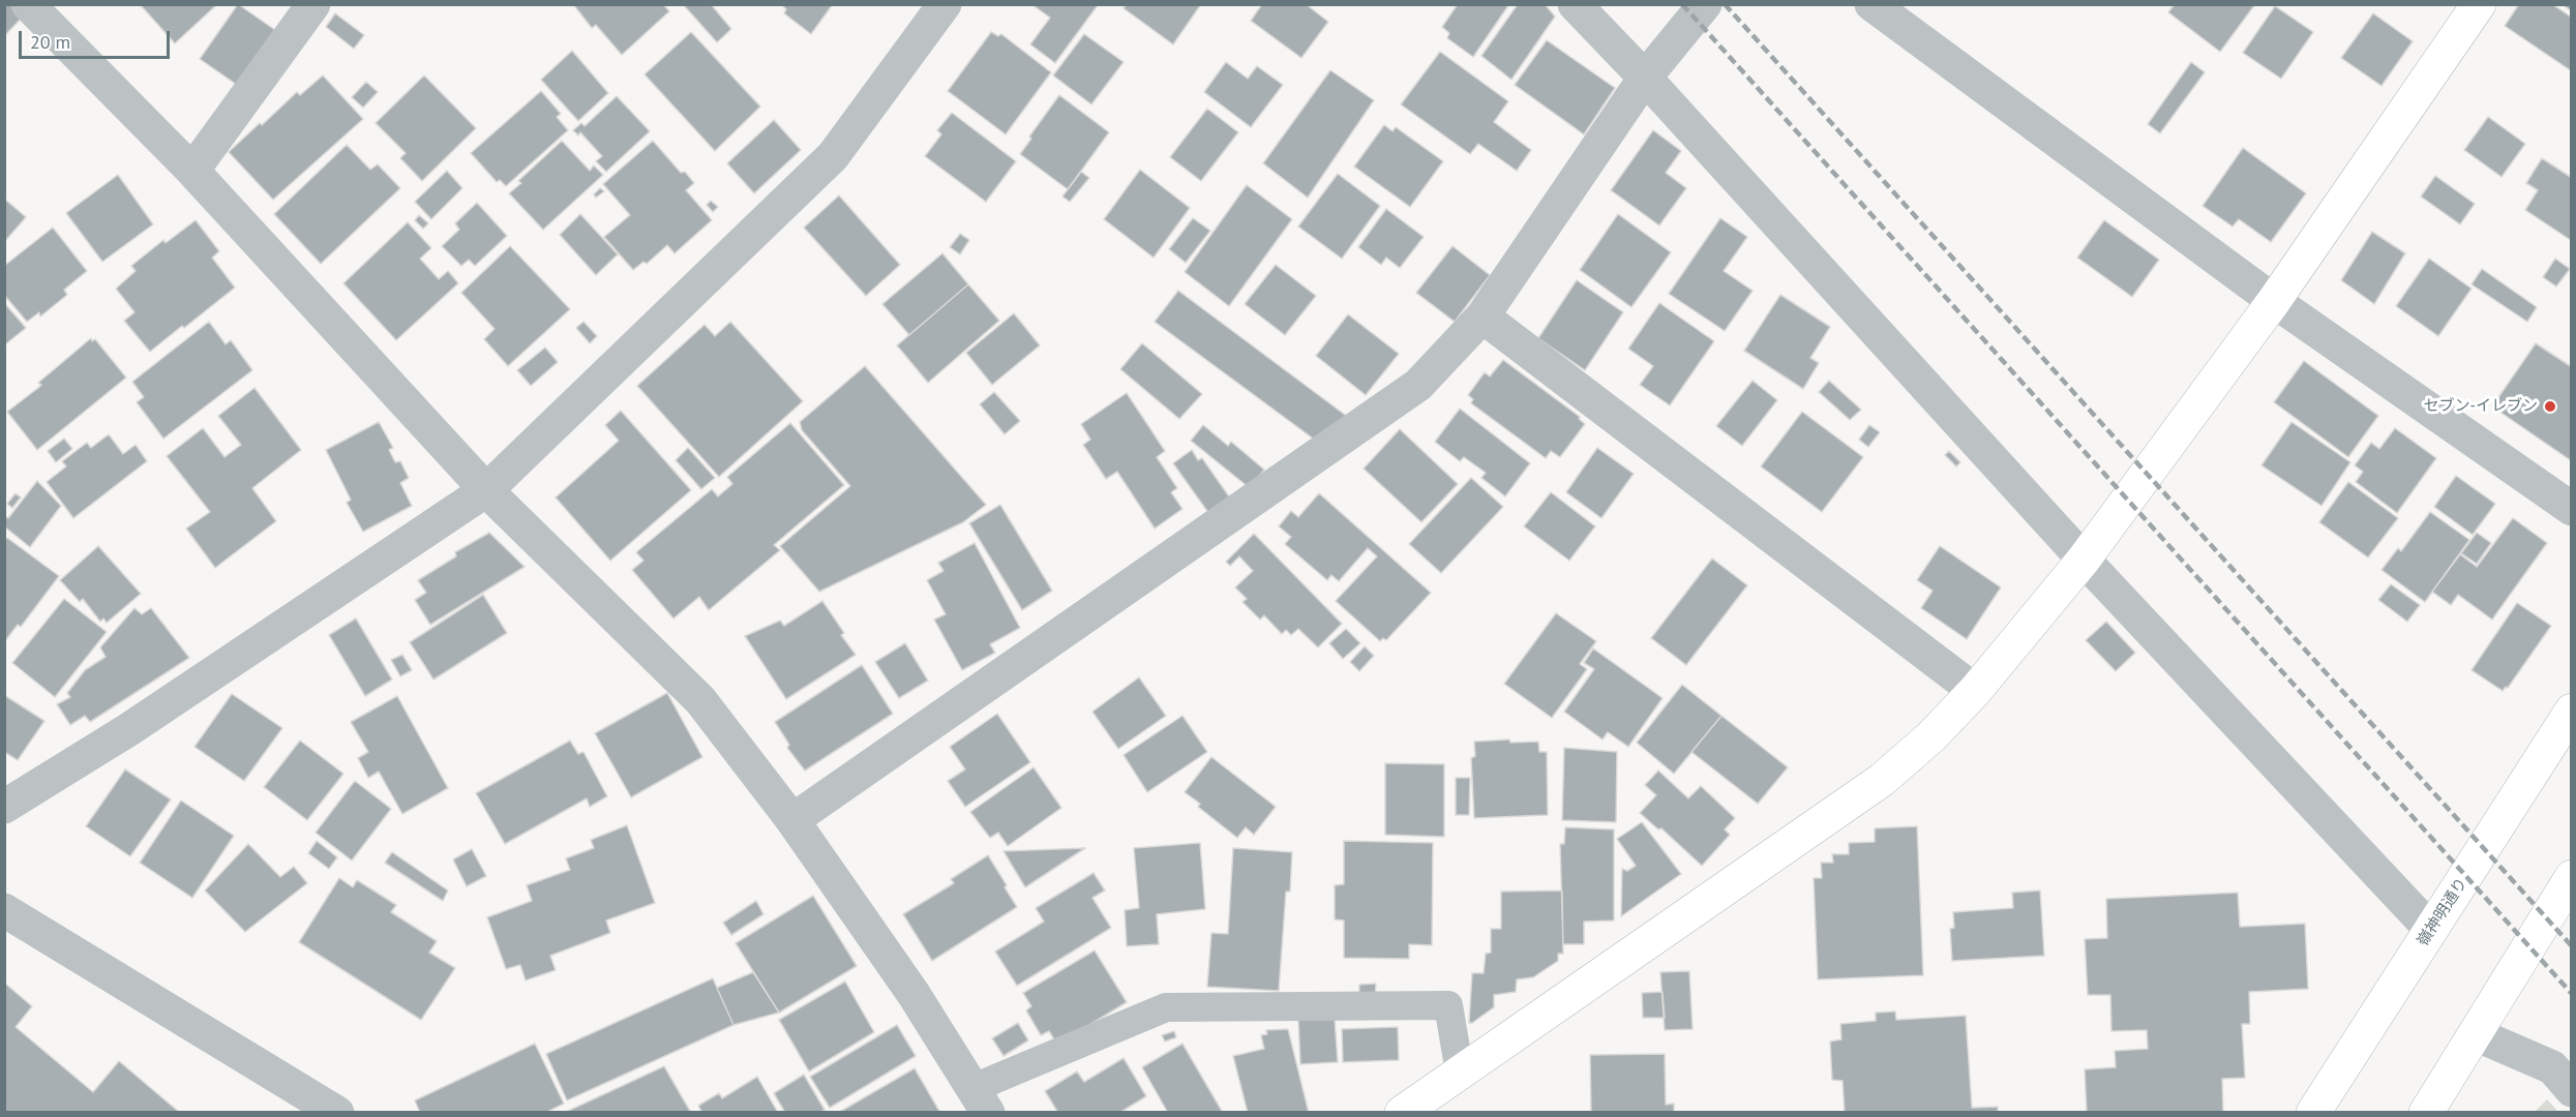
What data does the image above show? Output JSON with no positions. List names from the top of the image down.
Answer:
{
  "streets": {
    "street": ["嶺神明通り"]
  },
  "places": ["セブン-イレブン"],
  "scale_bar": "20 m"
}
